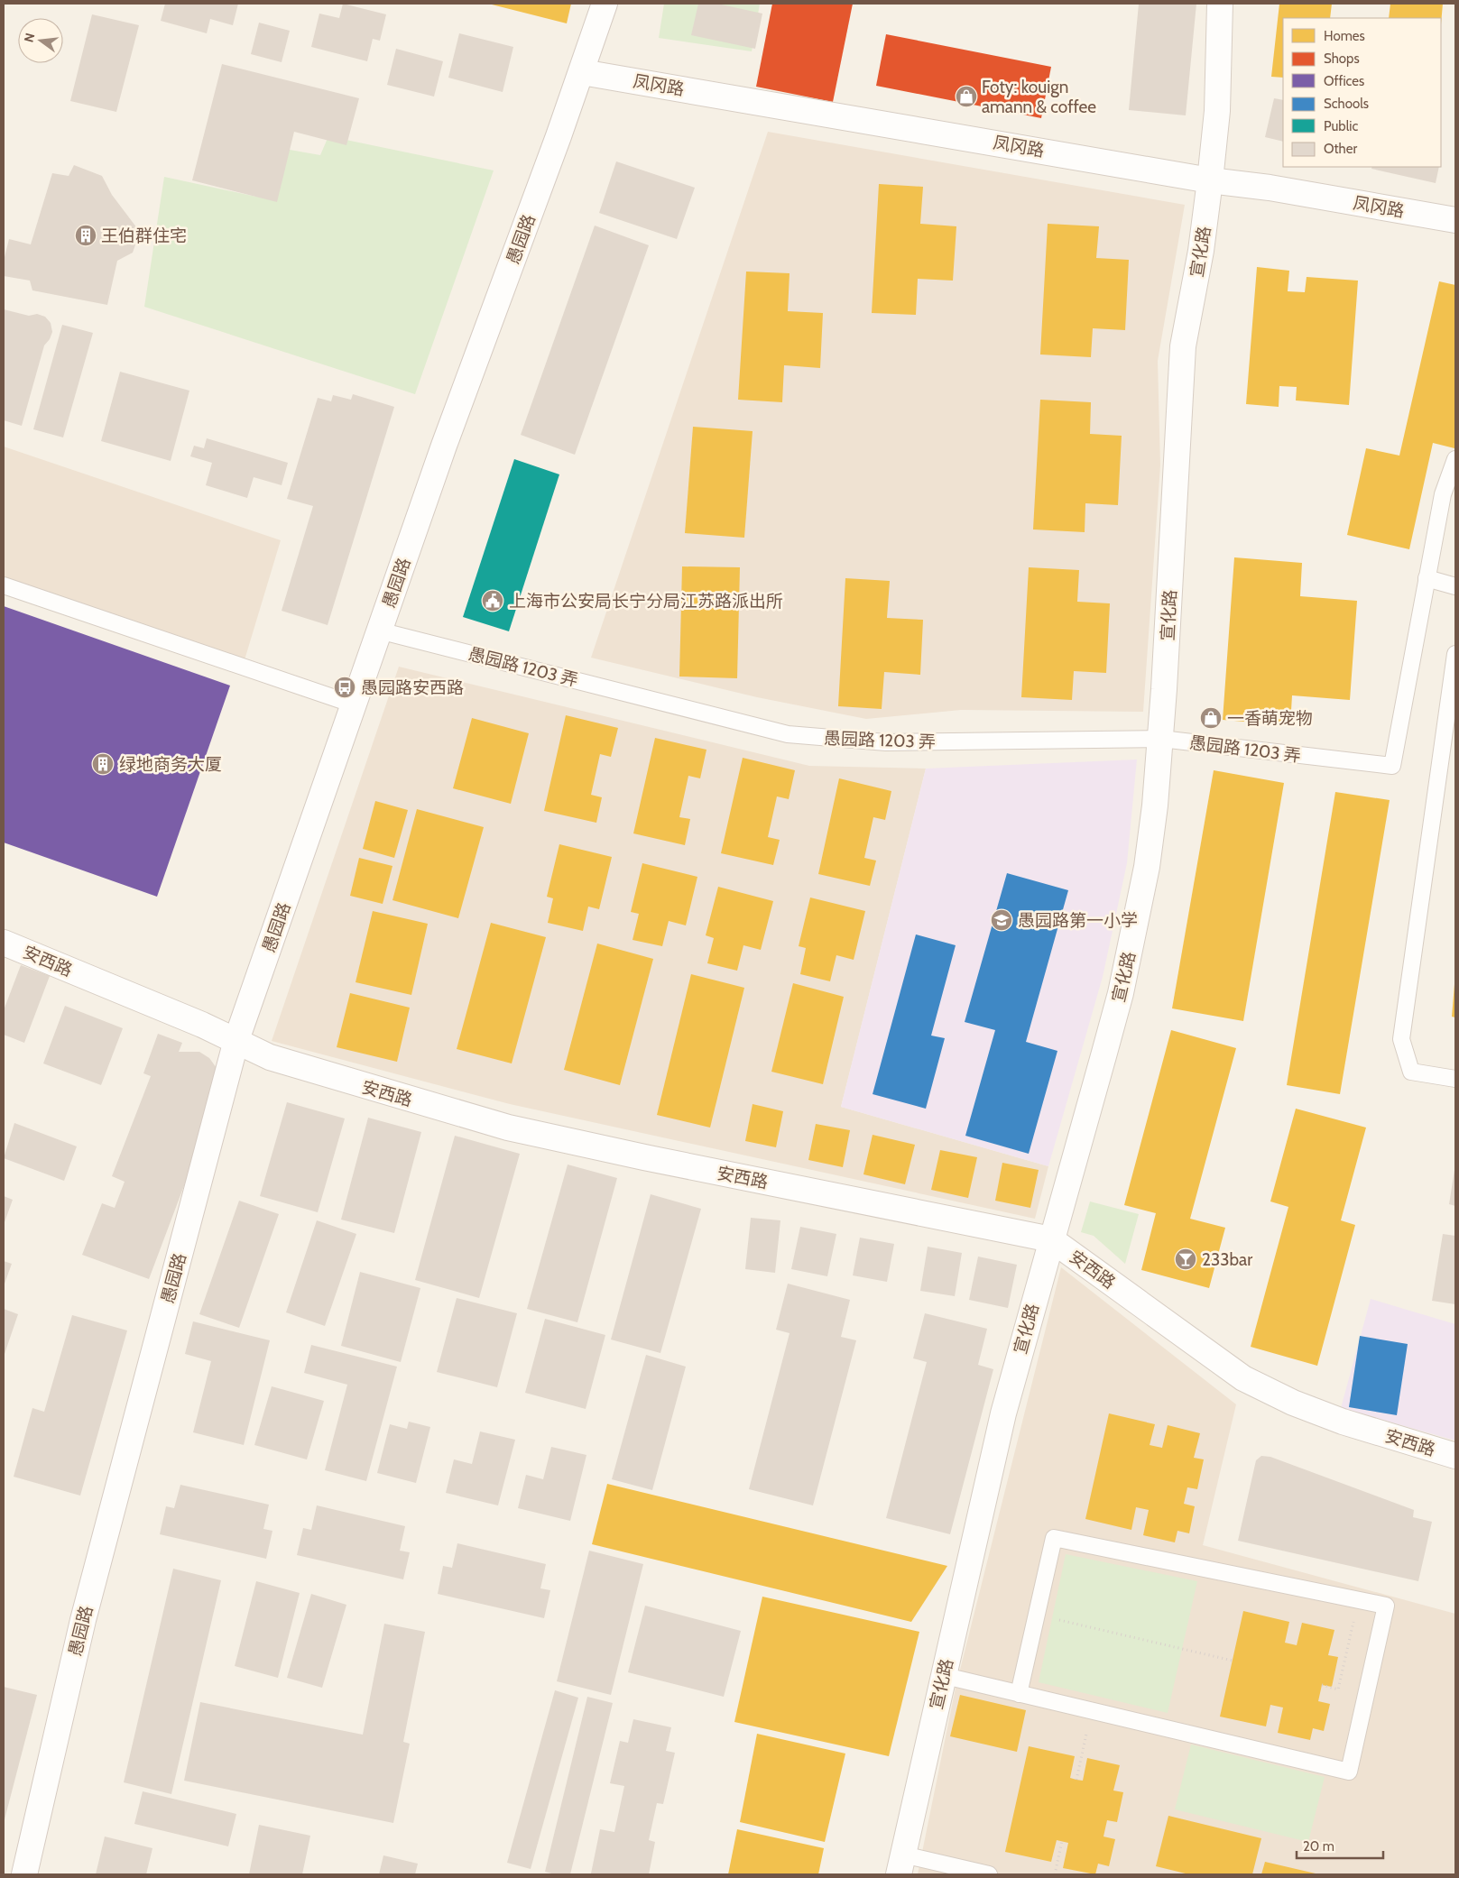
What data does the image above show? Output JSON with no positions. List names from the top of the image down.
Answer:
{
  "streets": {
    "street": [
      "凤冈路",
      "愚园路",
      "宣化路",
      "安西路"
    ],
    "lane": ["愚园路 1203 弄"]
  },
  "crossings": [
    ["凤冈路", "愚园路"],
    ["凤冈路", "宣化路"],
    ["愚园路", "愚园路 1203 弄"],
    ["愚园路", "安西路"],
    ["宣化路", "愚园路 1203 弄"],
    ["宣化路", "安西路"]
  ],
  "places": {
    "shop": ["Foty: kouign amann & coffee", "一香萌宠物"],
    "building": ["王伯群住宅", "绿地商务大厦"],
    "public building": ["上海市公安局长宁分局江苏路派出所"],
    "bus stop": ["愚园路安西路"],
    "school or university": ["愚园路第一小学"],
    "bar": ["233bar"]
  },
  "legend": [
    "Homes",
    "Shops",
    "Offices",
    "Schools",
    "Public",
    "Other"
  ],
  "scale_bar": "20 m",
  "north": "left"
}
